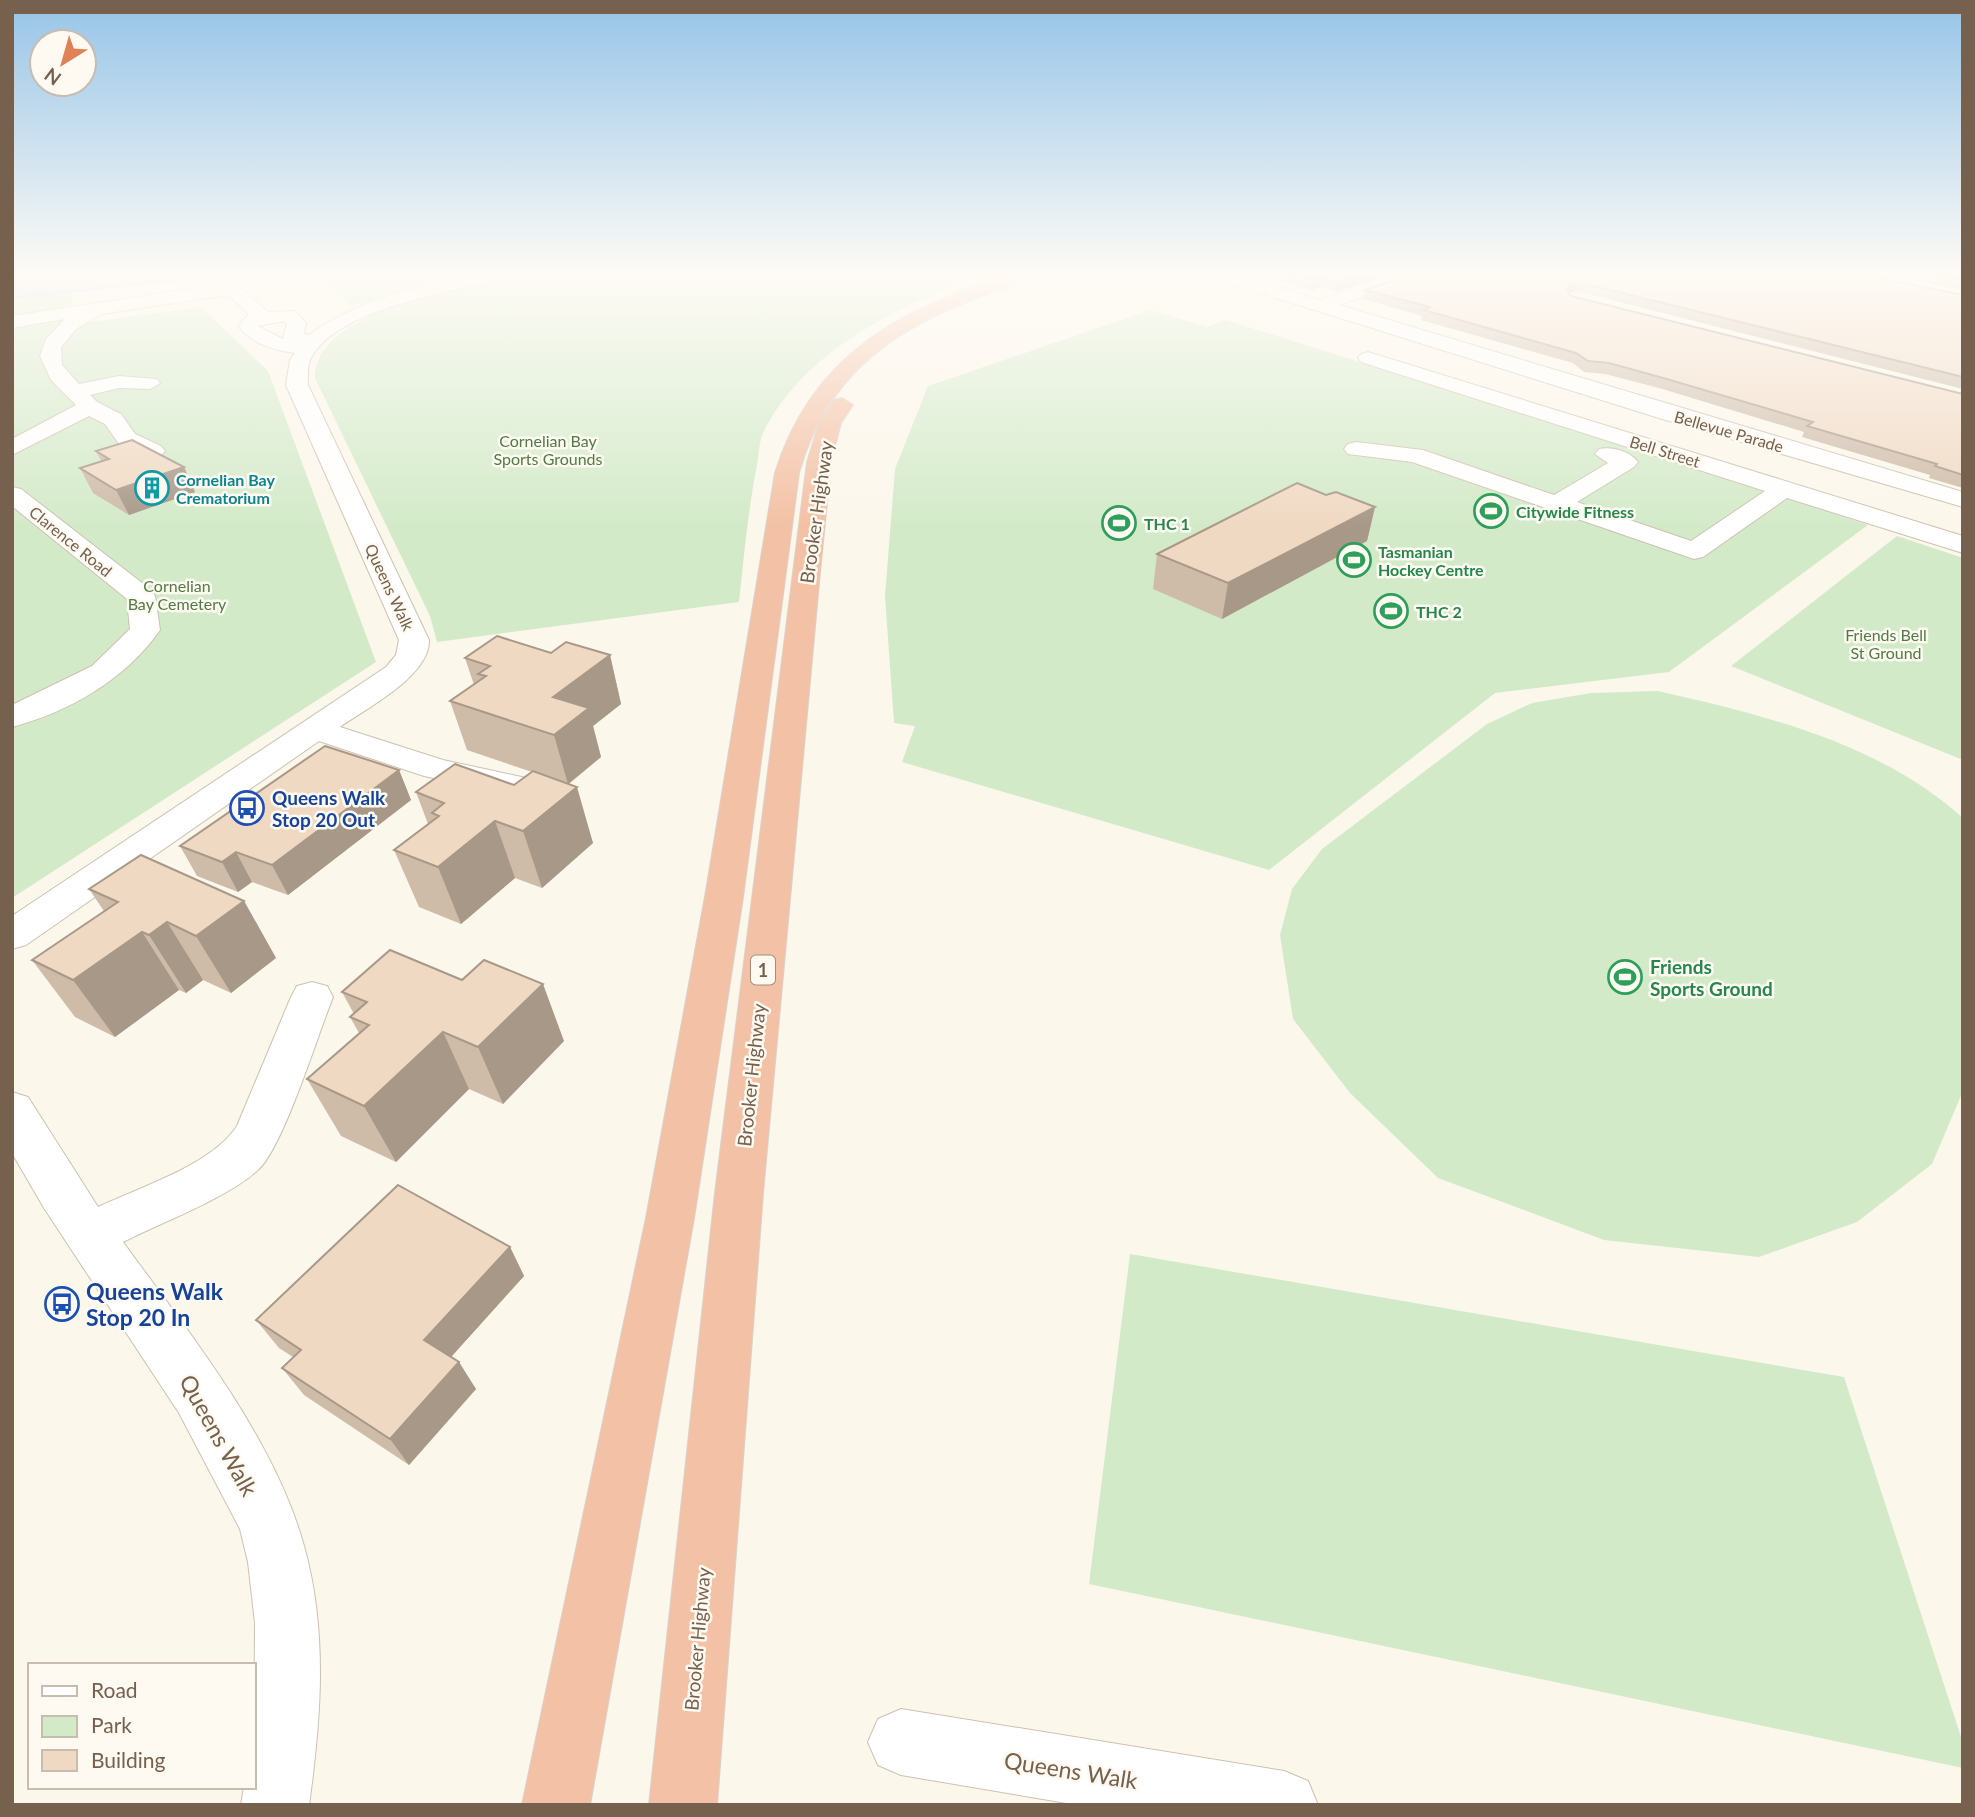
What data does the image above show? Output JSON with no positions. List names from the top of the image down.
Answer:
{
  "streets": {
    "highway": ["Brooker Highway", "1"],
    "street": [
      "Bellevue Parade",
      "Bell Street",
      "Clarence Road",
      "Queens Walk"
    ]
  },
  "parks": ["Cornelian Bay Sports Grounds", "Cornelian Bay Cemetery", "Friends Bell St Ground"],
  "places": {
    "building": ["Cornelian Bay Crematorium"],
    "sports": [
      "Citywide Fitness",
      "THC 1",
      "Tasmanian Hockey Centre",
      "THC 2",
      "Friends Sports Ground"
    ],
    "bus stop": ["Queens Walk Stop 20 Out", "Queens Walk Stop 20 In"]
  },
  "legend": ["Road", "Park", "Building"],
  "north": "bottom left"
}
